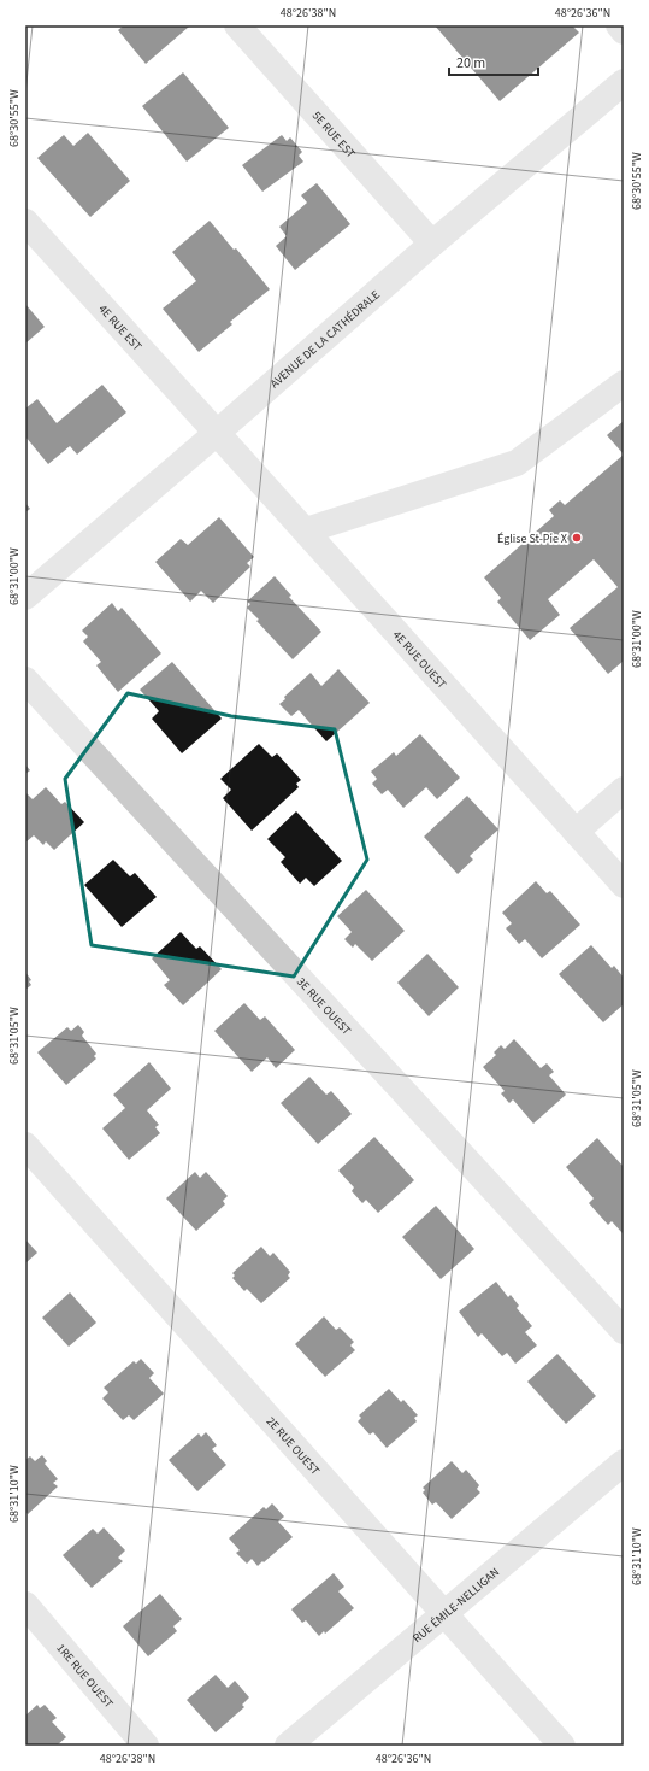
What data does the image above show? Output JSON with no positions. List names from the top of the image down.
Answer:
{
  "streets": {
    "street": [
      "5E RUE EST",
      "4E RUE EST",
      "AVENUE DE LA CATHÉDRALE",
      "4E RUE OUEST",
      "3E RUE OUEST",
      "2E RUE OUEST",
      "RUE ÉMILE-NELLIGAN",
      "1RE RUE OUEST"
    ]
  },
  "crossings": [
    ["5E RUE EST", "AVENUE DE LA CATHÉDRALE"],
    ["4E RUE EST", "AVENUE DE LA CATHÉDRALE"],
    ["4E RUE EST", "4E RUE OUEST"],
    ["AVENUE DE LA CATHÉDRALE", "4E RUE OUEST"],
    ["2E RUE OUEST", "RUE ÉMILE-NELLIGAN"]
  ],
  "places": ["Église St-Pie X"],
  "scale_bar": "20 m",
  "coordinates": [
    "48°26'38\"N",
    "48°26'36\"N",
    "68°30'55\"W",
    "68°31'00\"W",
    "68°31'05\"W",
    "68°31'10\"W"
  ]
}
